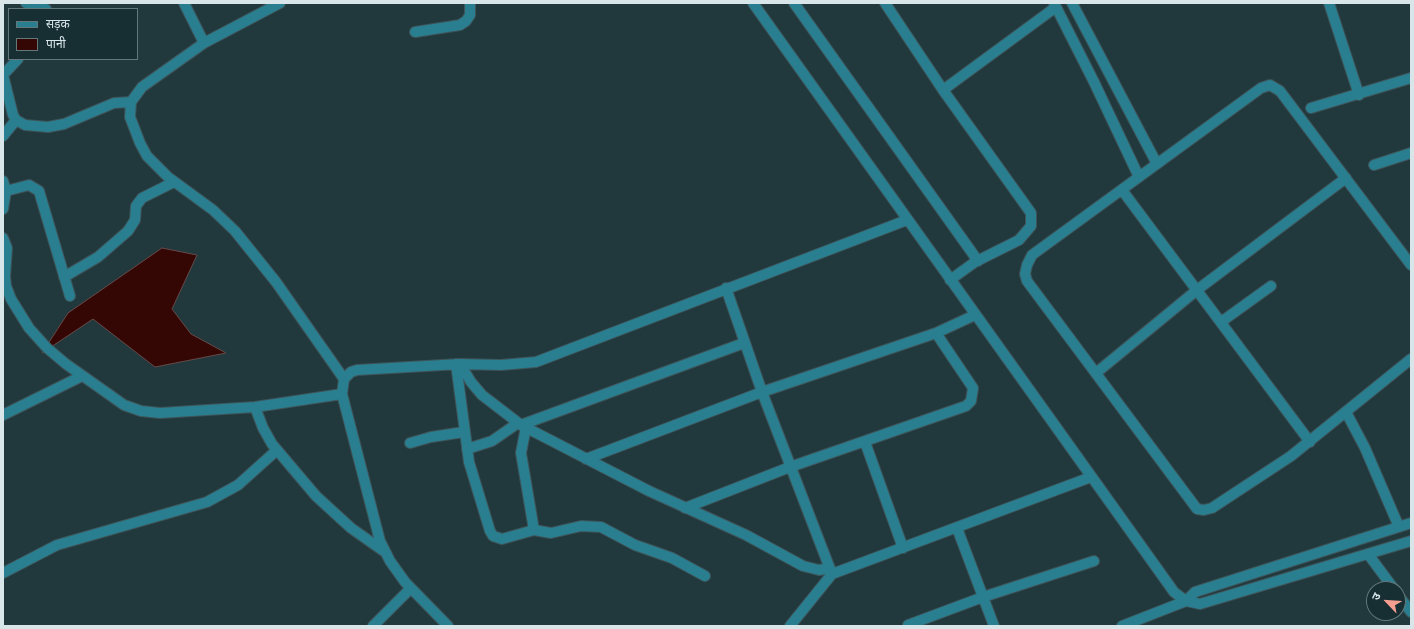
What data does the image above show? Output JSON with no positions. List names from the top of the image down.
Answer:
{
  "legend": ["सड़क", "पानी"],
  "north": "top left"
}
